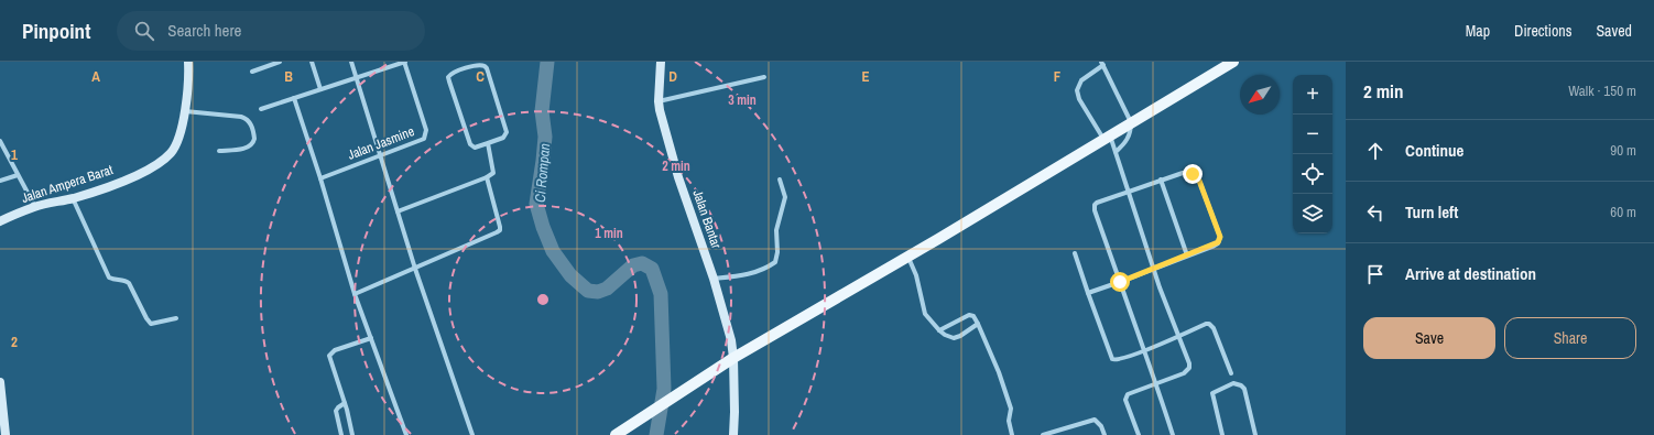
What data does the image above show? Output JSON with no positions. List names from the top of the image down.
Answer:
{
  "streets": {
    "street": ["Jalan Jasmine", "Jalan Ampera Barat", "Jalan Bantar"]
  },
  "water": ["Ci Rompan"],
  "north": "bottom left",
  "page": {
    "header": "Pinpoint",
    "search": "Search here",
    "nav": ["Map", "Directions", "Saved"],
    "heading": ["2 min", "Walk · 150 m"],
    "map_buttons": ["+", "−"],
    "list": [
      ["Continue", "90 m"],
      ["Turn left", "60 m"],
      "Arrive at destination"
    ],
    "buttons": ["Save", "Share"]
  },
  "grid": {
    "columns": [
      "A",
      "B",
      "C",
      "D",
      "E",
      "F"
    ],
    "rows": ["1", "2"]
  },
  "rings": ["3 min", "2 min", "1 min"]
}
